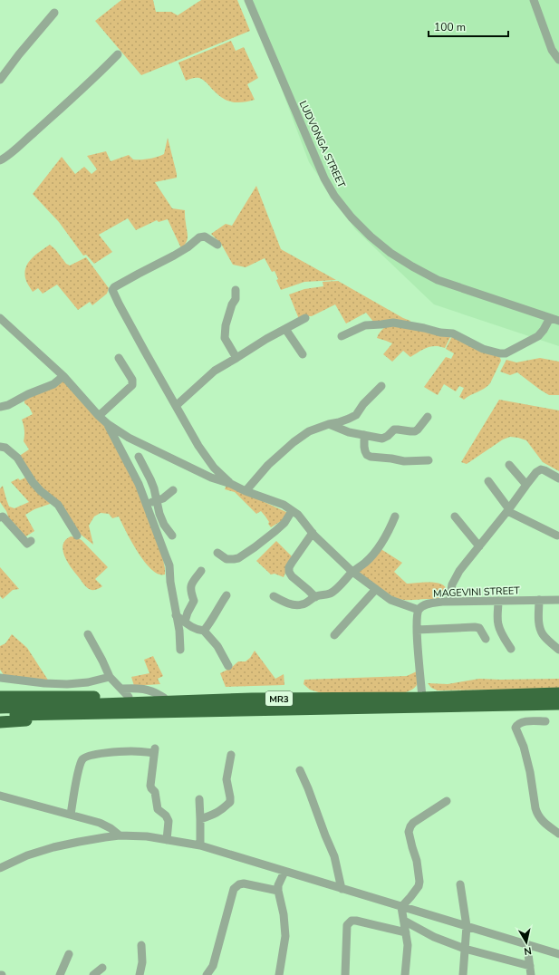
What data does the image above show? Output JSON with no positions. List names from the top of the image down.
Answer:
{
  "streets": {
    "highway": ["MR3"],
    "street": ["LUDVONGA STREET", "MAGEVINI STREET"]
  },
  "scale_bar": "100 m",
  "north": "bottom"
}
